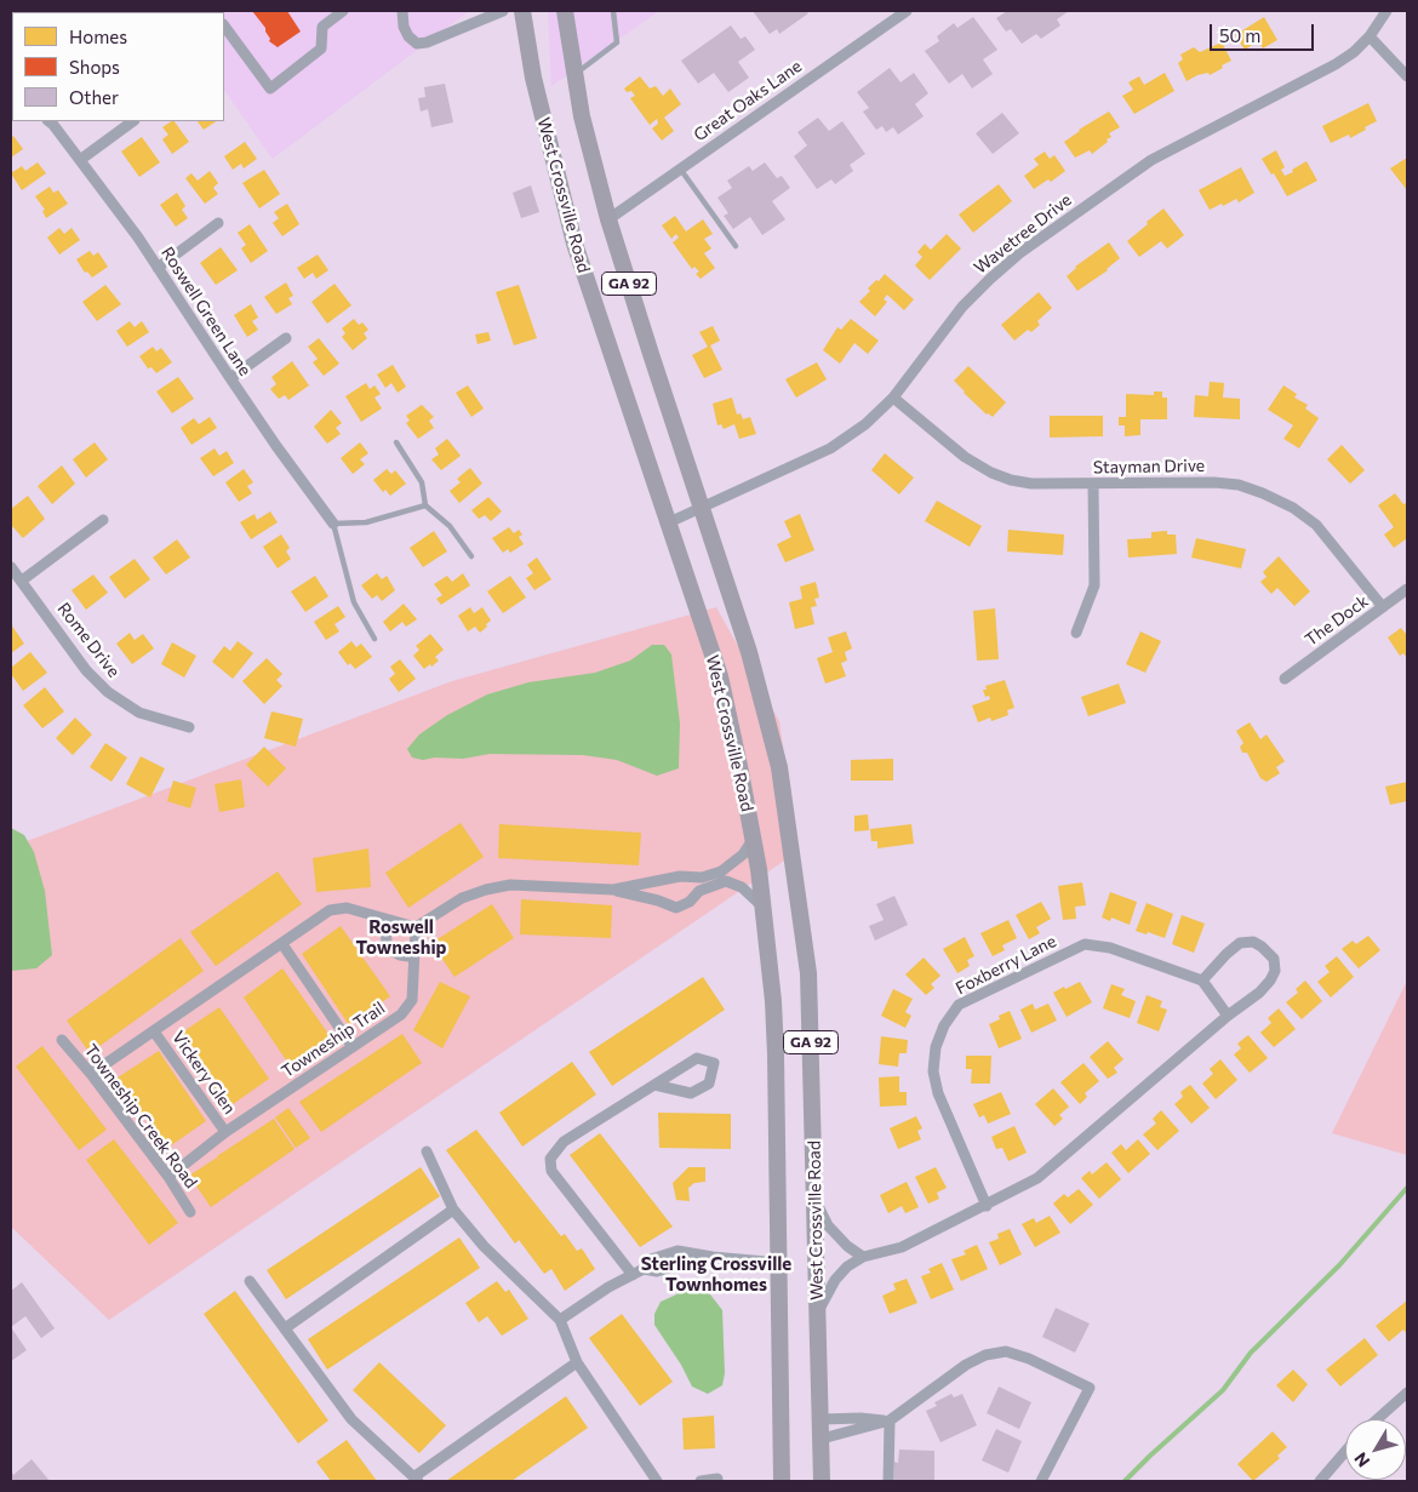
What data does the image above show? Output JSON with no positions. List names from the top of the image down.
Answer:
{
  "streets": {
    "main road": ["West Crossville Road", "GA 92"],
    "street": [
      "Great Oaks Lane",
      "Wavetree Drive",
      "Roswell Green Lane",
      "Stayman Drive",
      "The Dock",
      "Rome Drive",
      "Foxberry Lane",
      "Towneship Trail",
      "Vickery Glen",
      "Towneship Creek Road"
    ]
  },
  "crossings": [
    ["Great Oaks Lane", "West Crossville Road"],
    ["West Crossville Road", "Wavetree Drive"],
    ["Wavetree Drive", "Stayman Drive"],
    ["Stayman Drive", "The Dock"],
    ["Towneship Trail", "Vickery Glen"],
    ["Towneship Trail", "Towneship Creek Road"]
  ],
  "districts": ["Roswell Towneship", "Sterling Crossville Townhomes"],
  "legend": ["Homes", "Shops", "Other"],
  "scale_bar": "50 m",
  "north": "bottom left"
}
